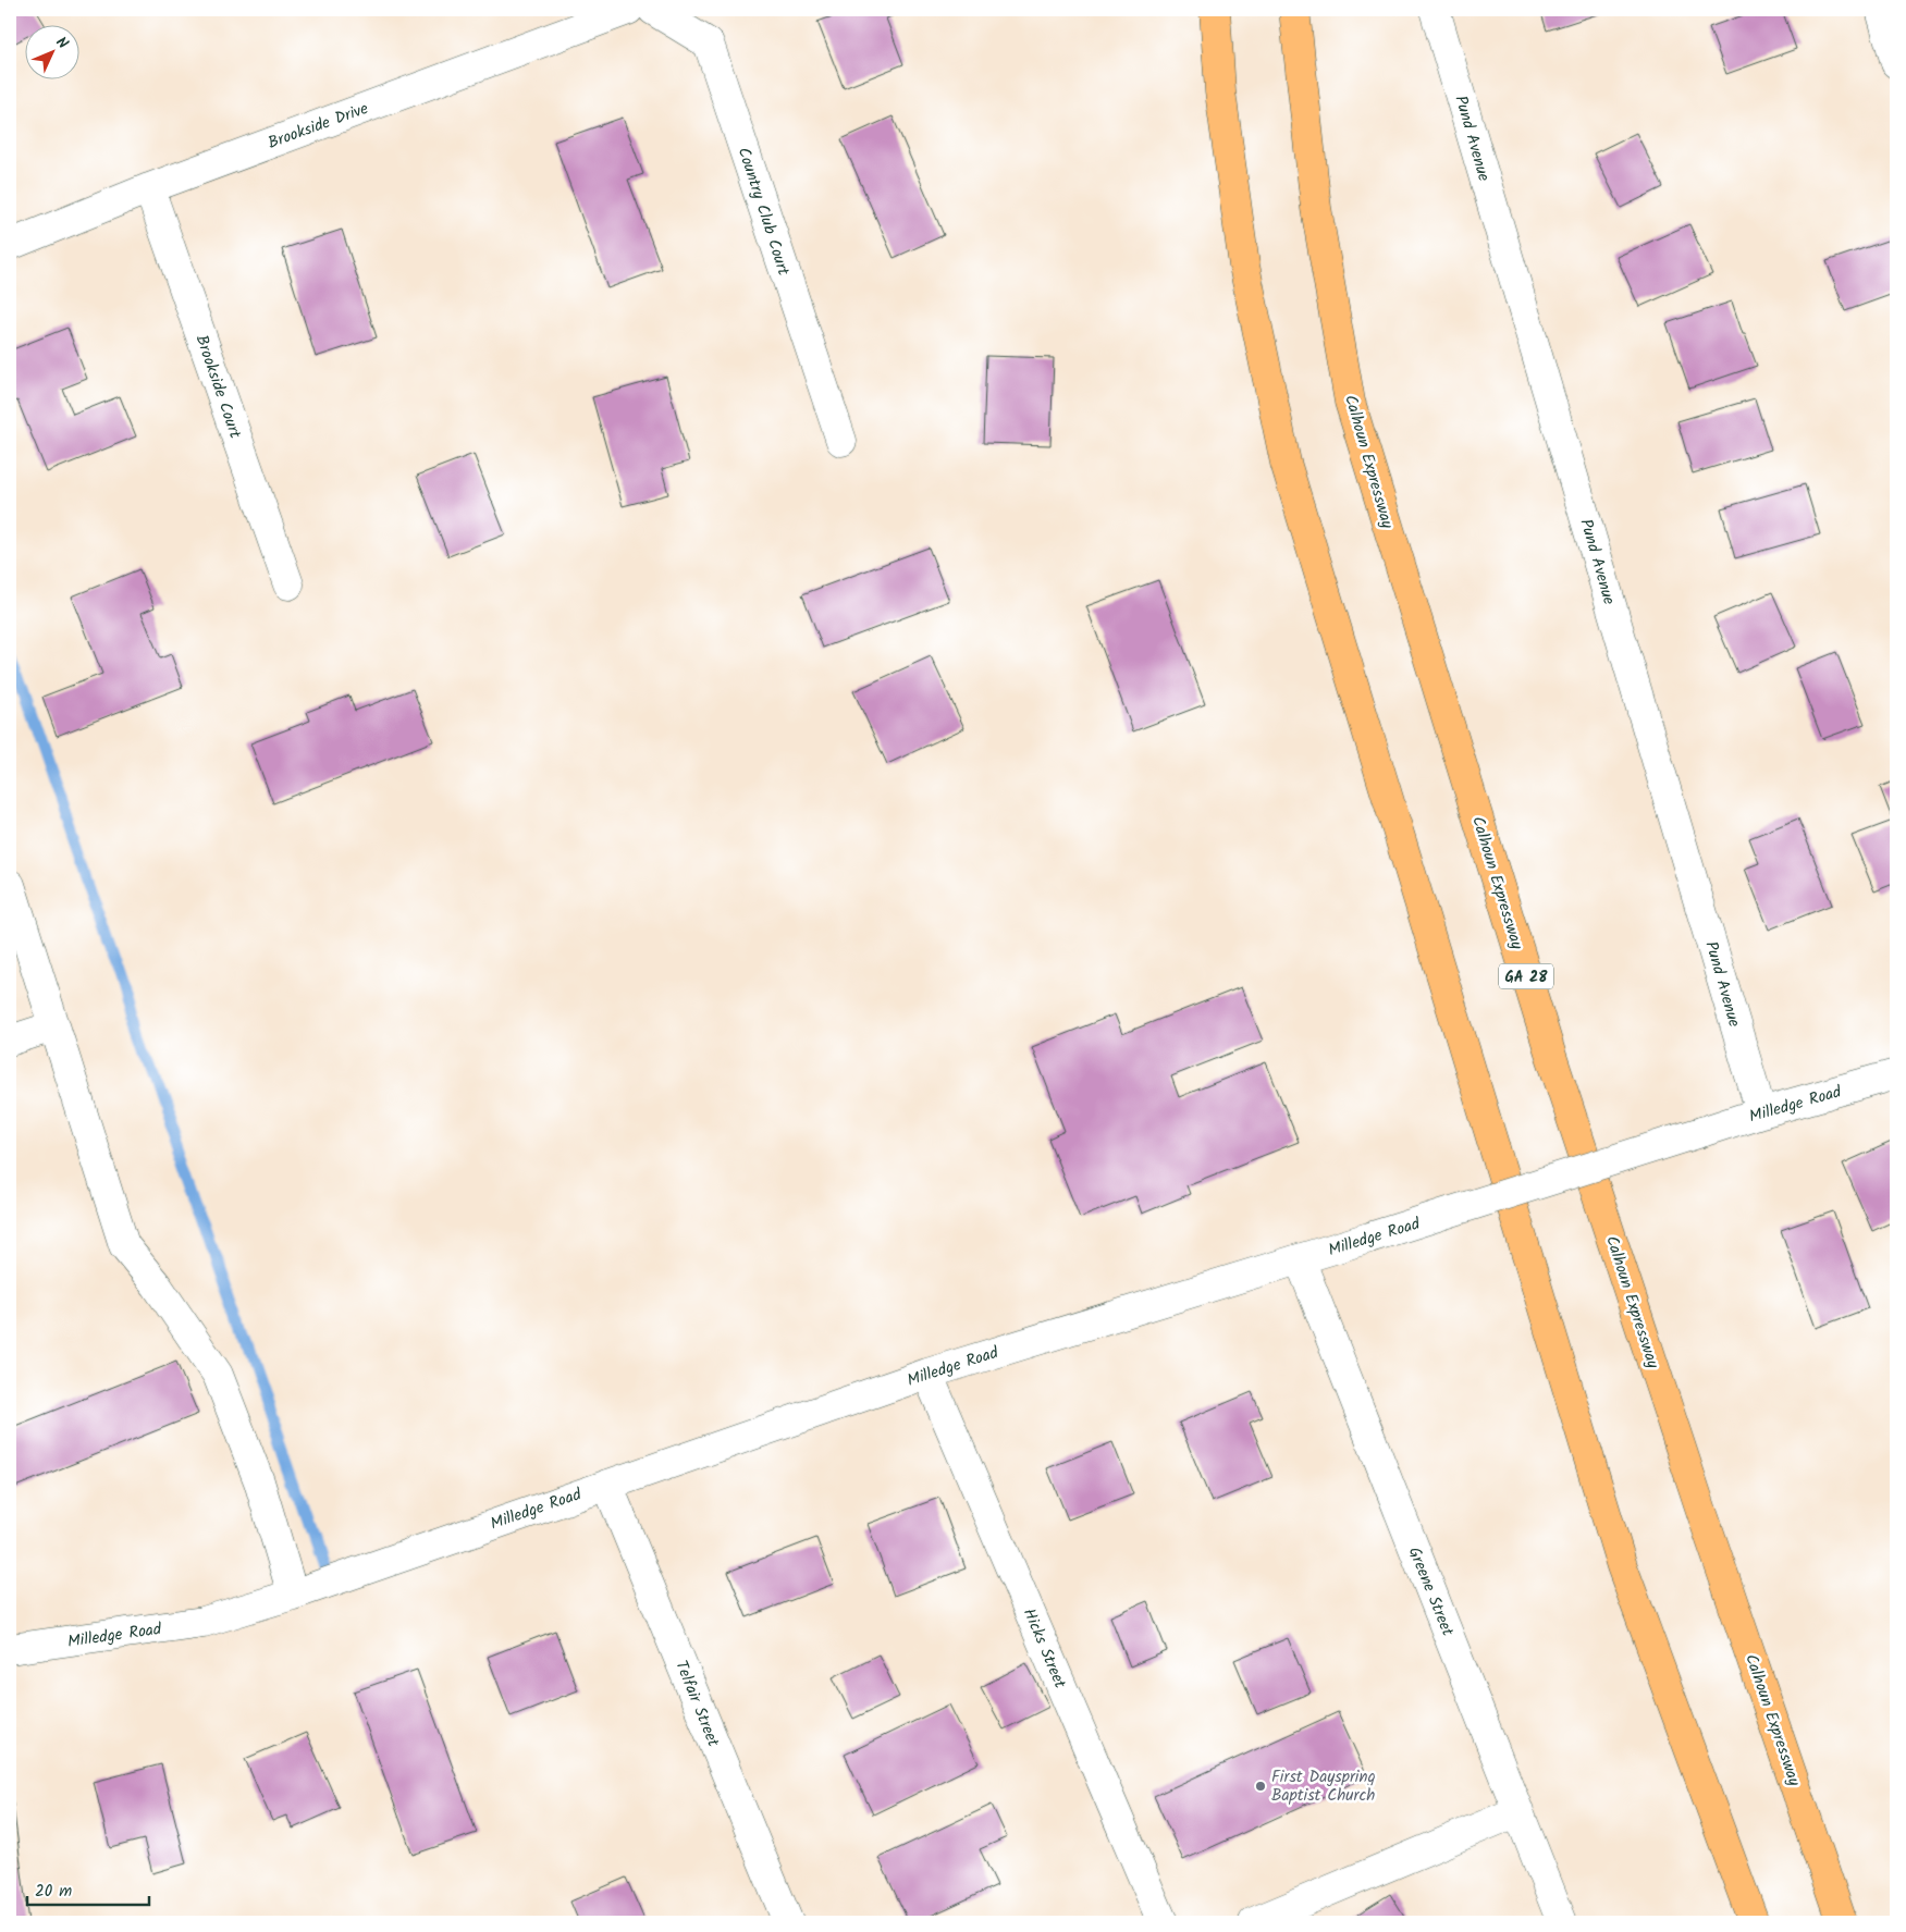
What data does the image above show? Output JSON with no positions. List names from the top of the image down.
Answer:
{
  "streets": {
    "highway": ["Calhoun Expressway", "GA 28"],
    "street": [
      "Brookside Drive",
      "Pund Avenue",
      "Country Club Court",
      "Brookside Court",
      "Milledge Road",
      "Greene Street",
      "Hicks Street",
      "Telfair Street"
    ]
  },
  "crossings": [
    ["Brookside Drive", "Brookside Court"],
    ["Pund Avenue", "Milledge Road"],
    ["Milledge Road", "Greene Street"],
    ["Milledge Road", "Hicks Street"],
    ["Milledge Road", "Telfair Street"]
  ],
  "places": ["First Dayspring Baptist Church"],
  "scale_bar": "20 m",
  "north": "top right"
}
